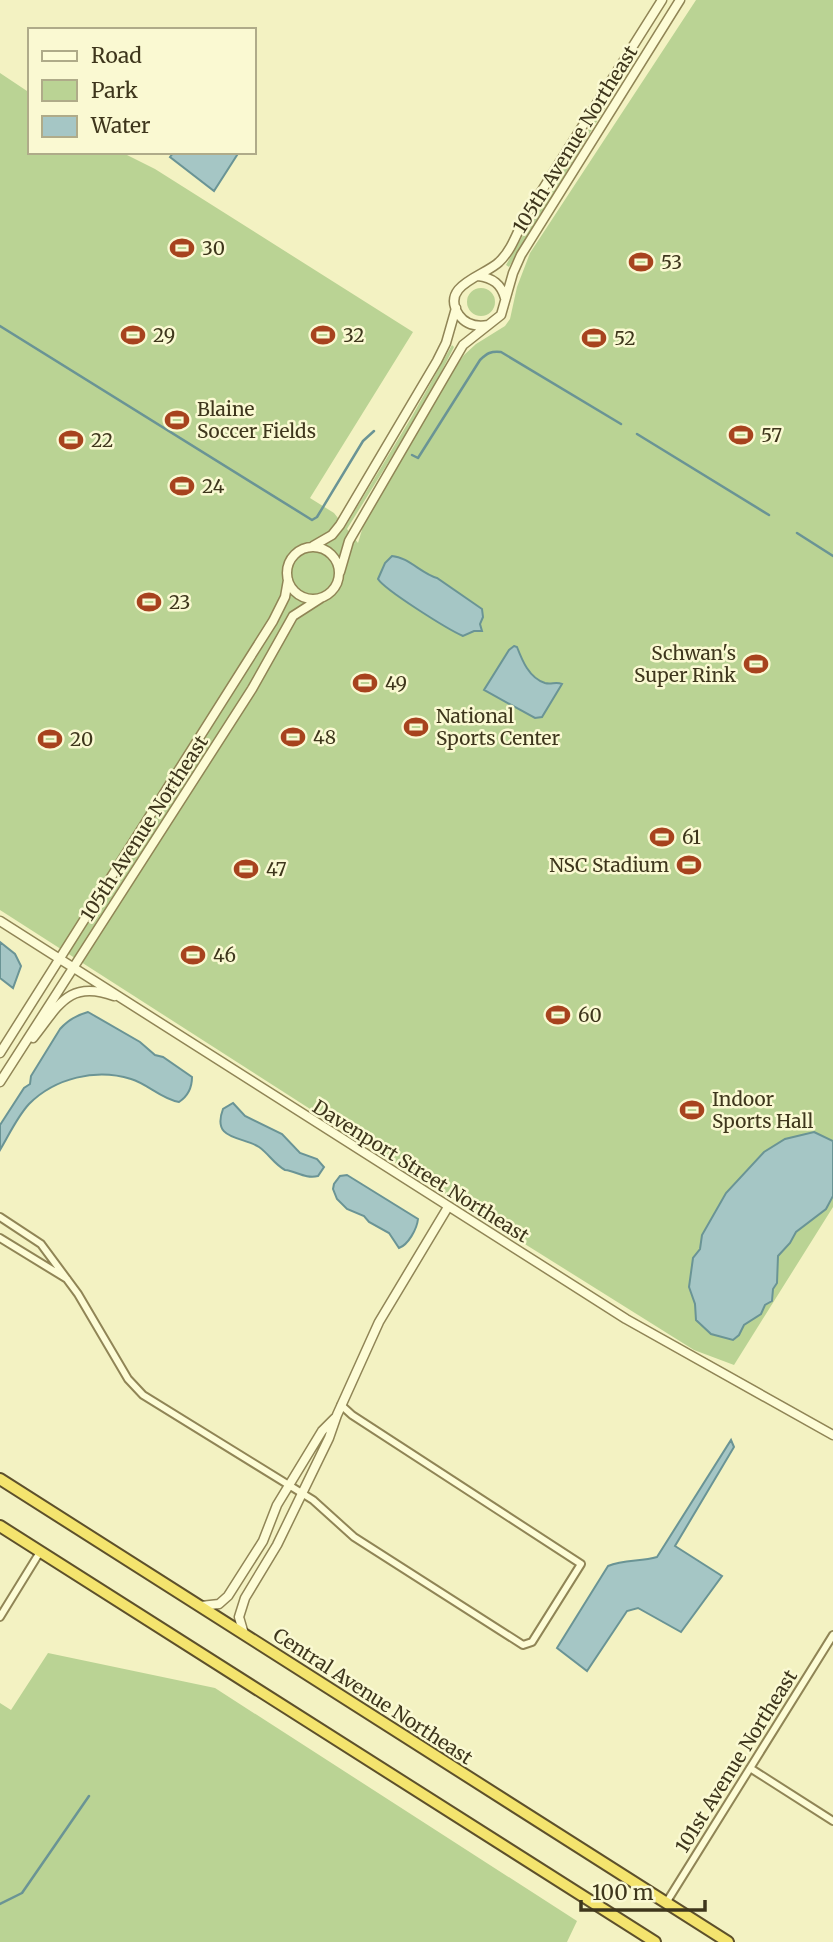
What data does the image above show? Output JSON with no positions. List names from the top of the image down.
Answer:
{
  "streets": {
    "highway": ["Central Avenue Northeast"],
    "street": ["105th Avenue Northeast", "Davenport Street Northeast", "101st Avenue Northeast"]
  },
  "crossings": [
    ["105th Avenue Northeast", "Davenport Street Northeast"],
    ["Central Avenue Northeast", "101st Avenue Northeast"]
  ],
  "places": {
    "sports": [
      "30",
      "53",
      "29",
      "32",
      "52",
      "Blaine Soccer Fields",
      "57",
      "22",
      "24",
      "23",
      "Schwan's Super Rink",
      "49",
      "National Sports Center",
      "48",
      "20",
      "61",
      "NSC Stadium",
      "47",
      "46",
      "60",
      "Indoor Sports Hall"
    ]
  },
  "legend": ["Road", "Park", "Water"],
  "scale_bar": "100 m"
}
